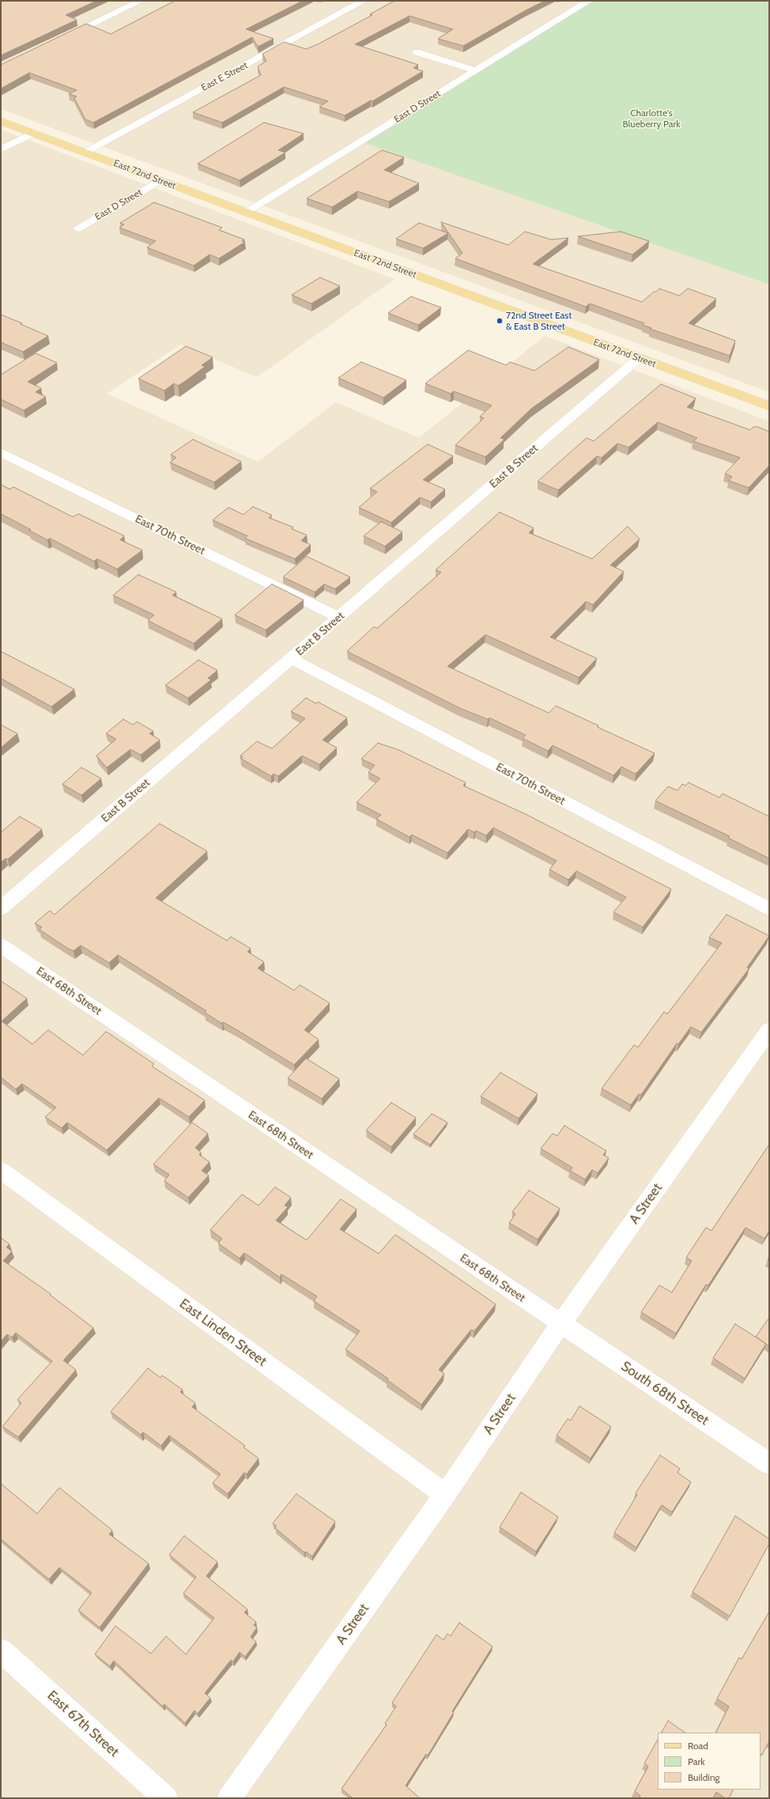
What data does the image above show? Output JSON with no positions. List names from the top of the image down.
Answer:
{
  "streets": {
    "main road": ["East 72nd Street"],
    "street": [
      "East E Street",
      "East D Street",
      "East B Street",
      "East 70th Street",
      "East 68th Street",
      "A Street",
      "East Linden Street",
      "South 68th Street",
      "East 67th Street"
    ]
  },
  "crossings": [
    ["East E Street", "East 72nd Street"],
    ["East D Street", "East 72nd Street"],
    ["East 72nd Street", "East B Street"],
    ["East B Street", "East 70th Street"],
    ["East 68th Street", "A Street"],
    ["East 68th Street", "South 68th Street"],
    ["A Street", "East Linden Street"],
    ["A Street", "South 68th Street"]
  ],
  "parks": ["Charlotte's Blueberry Park"],
  "places": ["72nd Street East & East B Street"],
  "legend": ["Road", "Park", "Building"]
}
